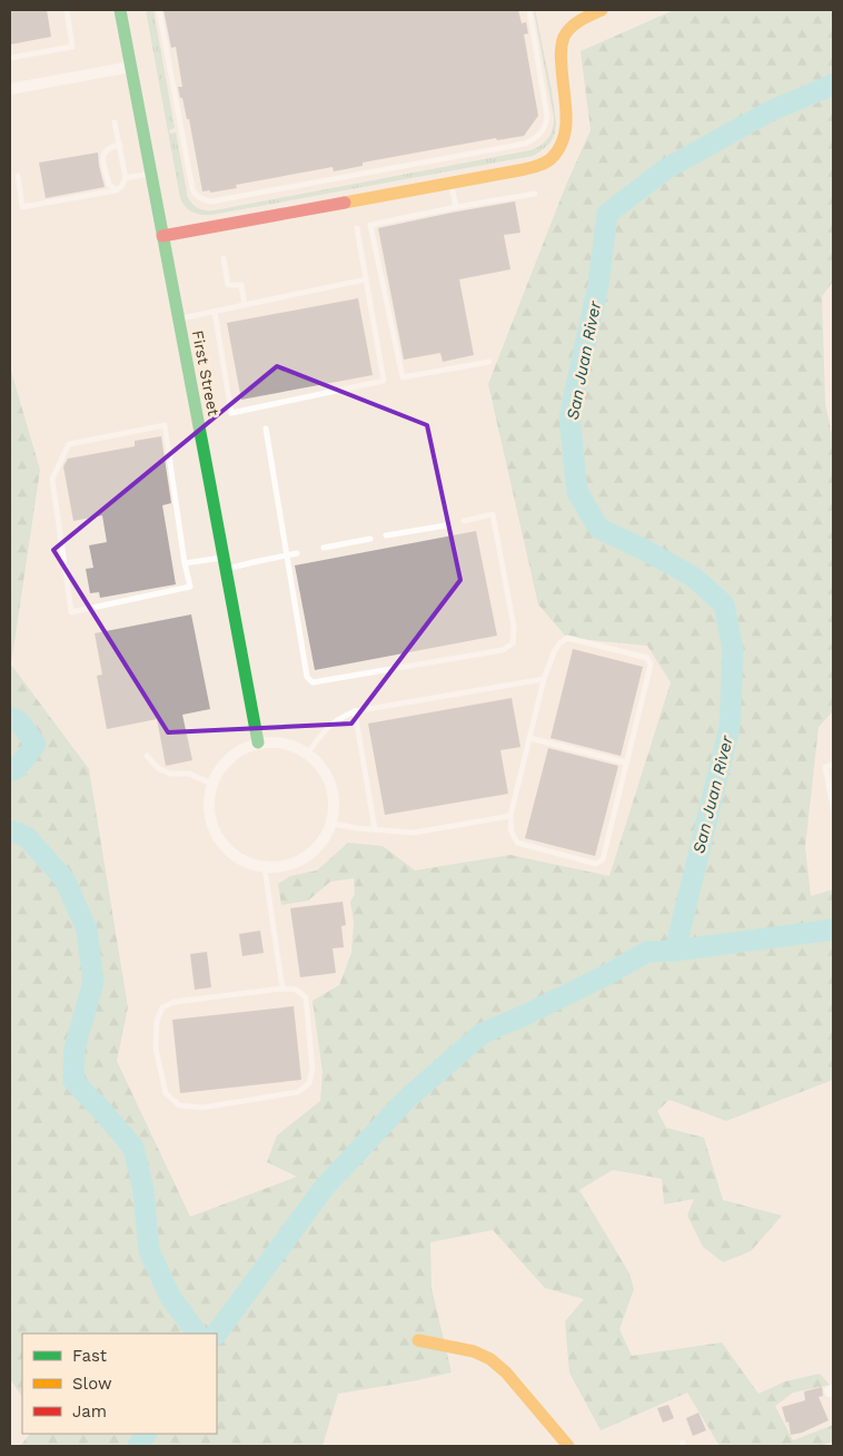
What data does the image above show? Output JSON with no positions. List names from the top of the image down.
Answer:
{
  "streets": {
    "street": ["First Street"]
  },
  "water": ["San Juan River"],
  "legend": ["Fast", "Slow", "Jam"]
}
